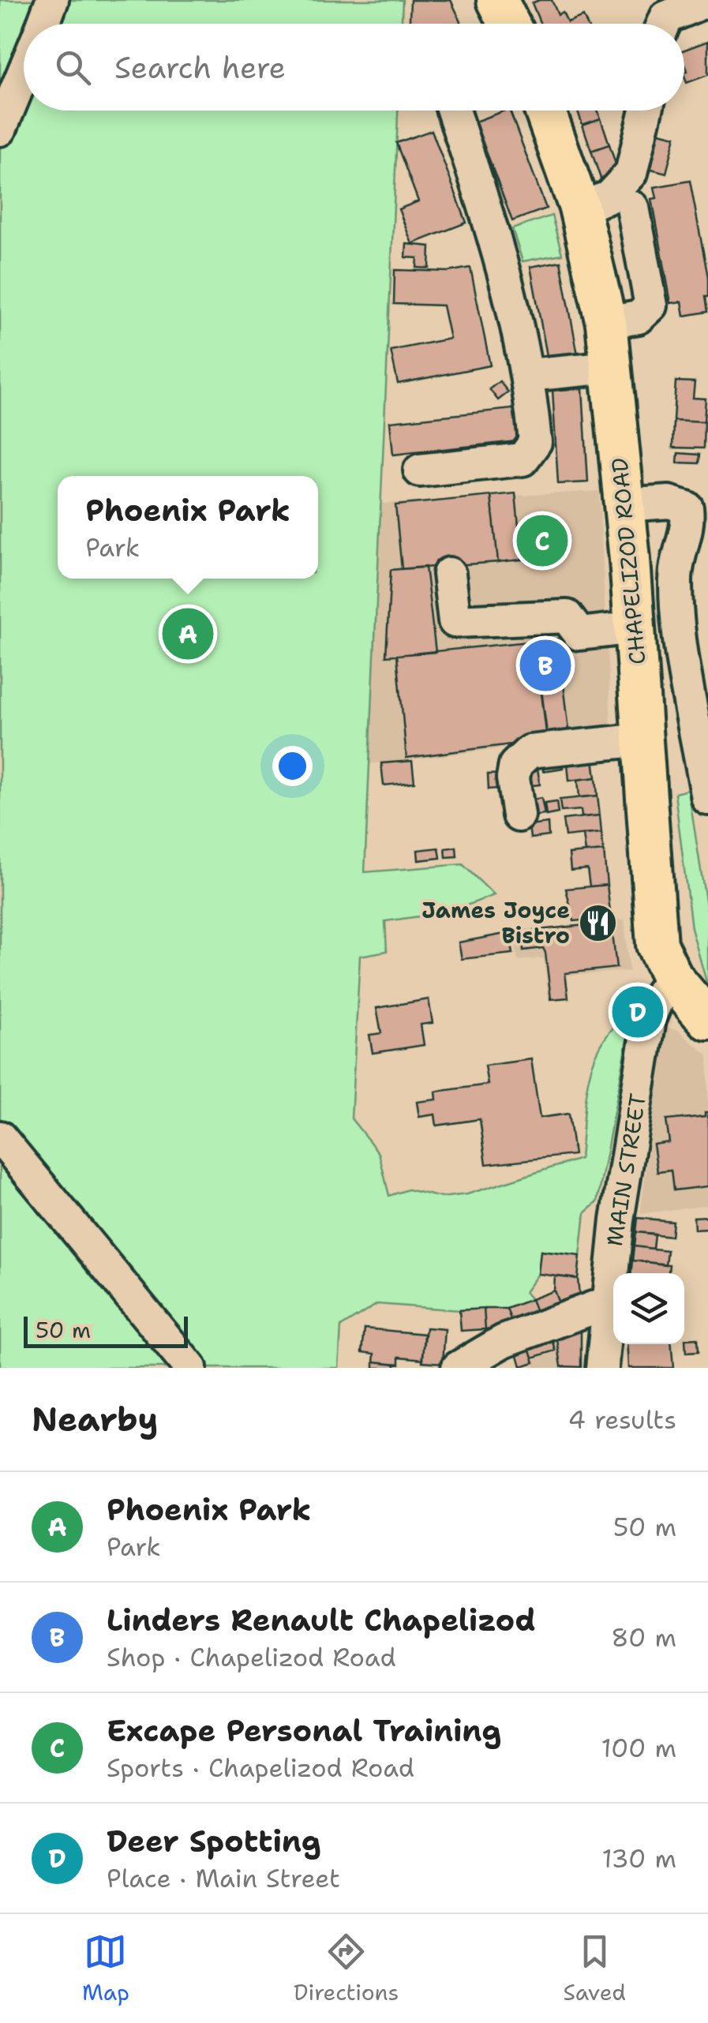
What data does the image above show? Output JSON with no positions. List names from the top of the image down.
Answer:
{
  "streets": {
    "main road": ["CHAPELIZOD ROAD"],
    "street": ["MAIN STREET"]
  },
  "crossings": [
    ["CHAPELIZOD ROAD", "MAIN STREET"]
  ],
  "places": {
    "restaurant": ["James Joyce Bistro"]
  },
  "scale_bar": "50 m",
  "page": {
    "search": "Search here",
    "popup": ["Phoenix Park", "Park"],
    "pins": [
      "C",
      "A",
      "B",
      "D"
    ],
    "scale": "50 m",
    "heading": ["Nearby", "4 results"],
    "list": [
      {
        "mark": "A",
        "name": "Phoenix Park",
        "note": "Park",
        "value": "50 m"
      },
      {
        "mark": "B",
        "name": "Linders Renault Chapelizod",
        "note": "Shop · Chapelizod Road",
        "value": "80 m"
      },
      {
        "mark": "C",
        "name": "Excape Personal Training",
        "note": "Sports · Chapelizod Road",
        "value": "100 m"
      },
      {
        "mark": "D",
        "name": "Deer Spotting",
        "note": "Place · Main Street",
        "value": "130 m"
      }
    ],
    "nav": ["Map", "Directions", "Saved"]
  }
}
